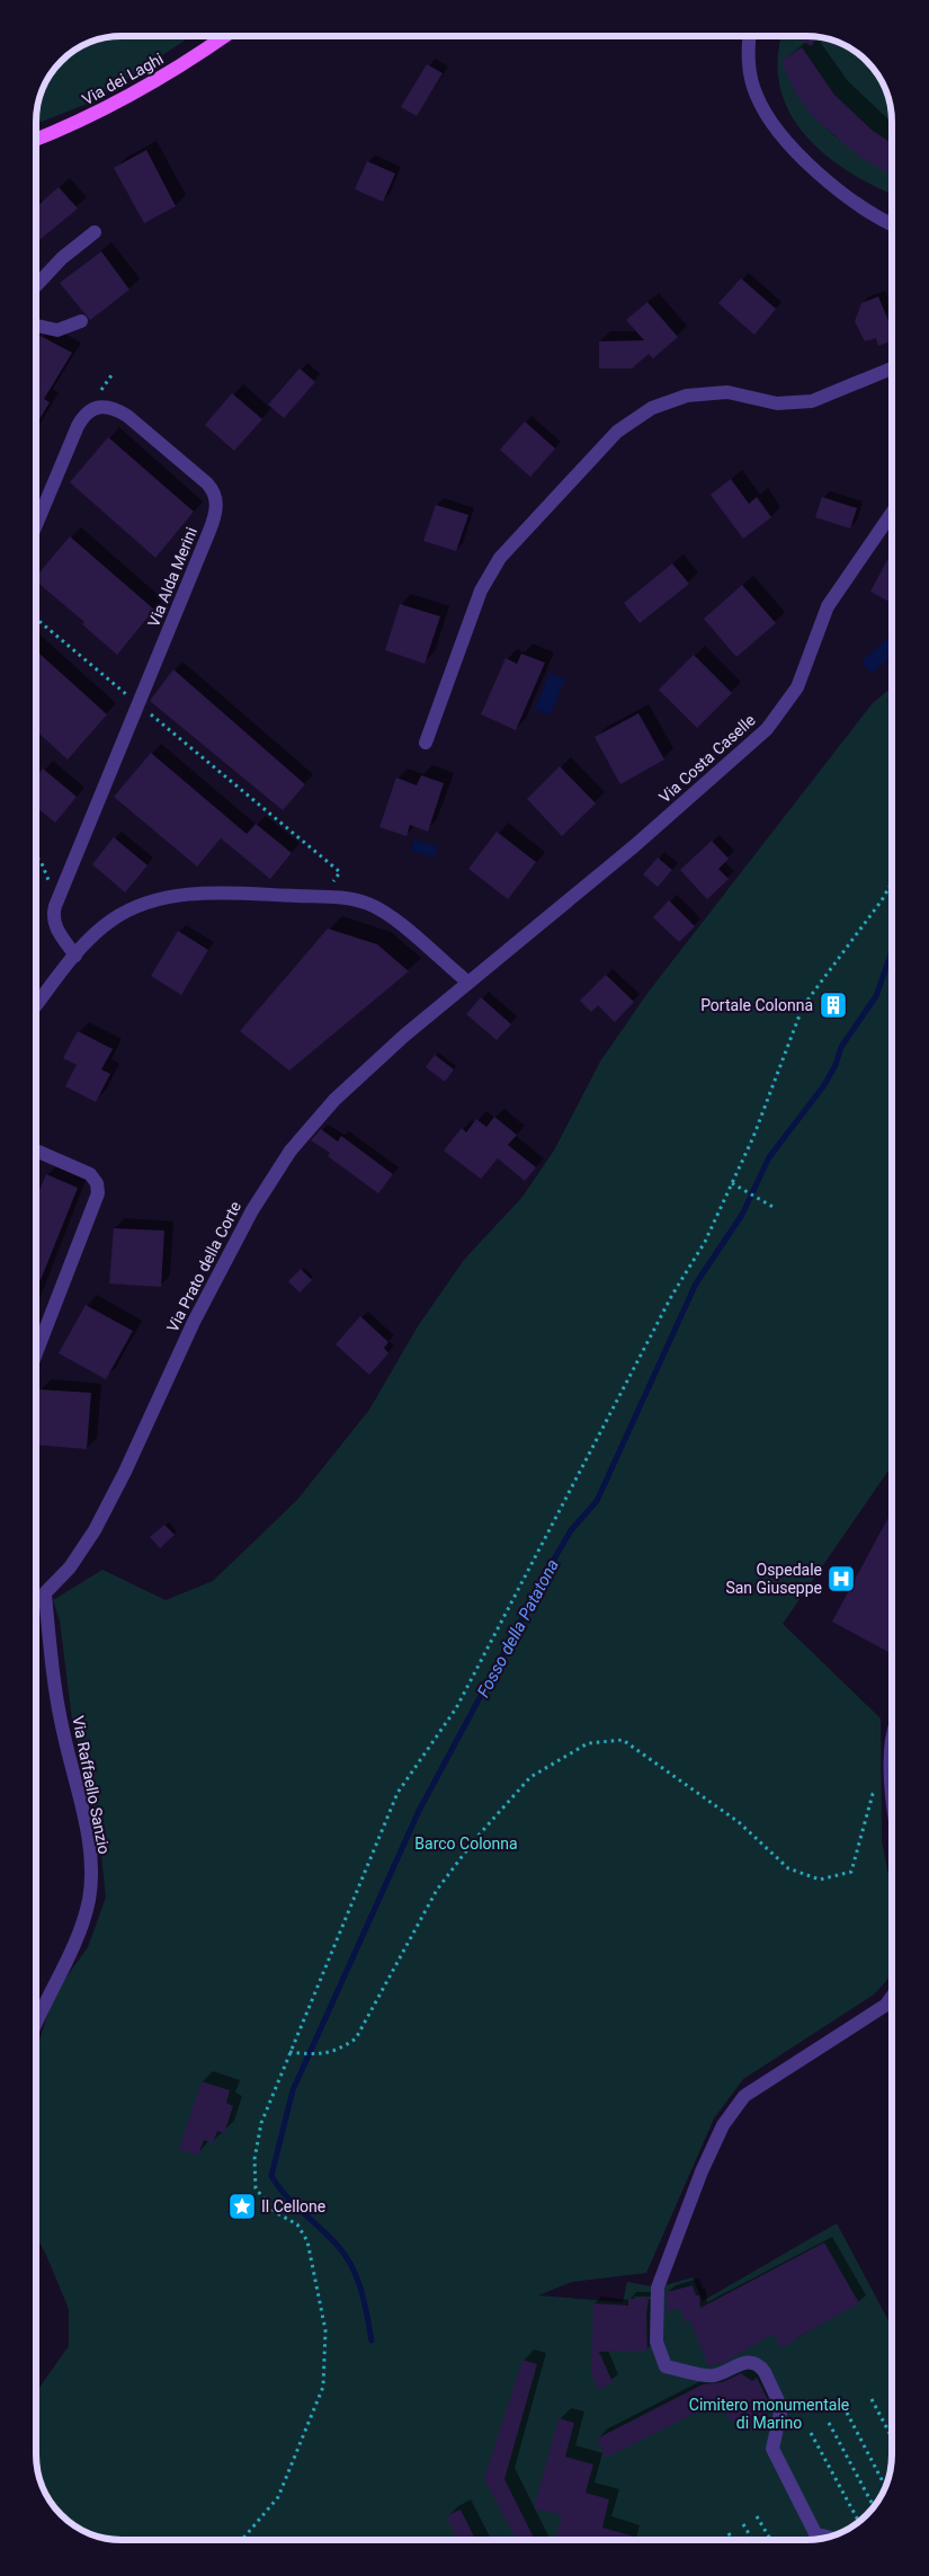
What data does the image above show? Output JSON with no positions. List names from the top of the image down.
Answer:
{
  "streets": {
    "main road": ["Via dei Laghi"],
    "street": [
      "Via Alda Merini",
      "Via Costa Caselle",
      "Via Prato della Corte",
      "Via Raffaello Sanzio"
    ]
  },
  "crossings": [
    ["Via Costa Caselle", "Via Prato della Corte"],
    ["Via Prato della Corte", "Via Raffaello Sanzio"]
  ],
  "water": ["Fosso della Patatona"],
  "parks": ["Barco Colonna", "Cimitero monumentale di Marino"],
  "places": {
    "building": ["Portale Colonna"],
    "hospital": ["Ospedale San Giuseppe"],
    "place": ["Il Cellone"]
  }
}
